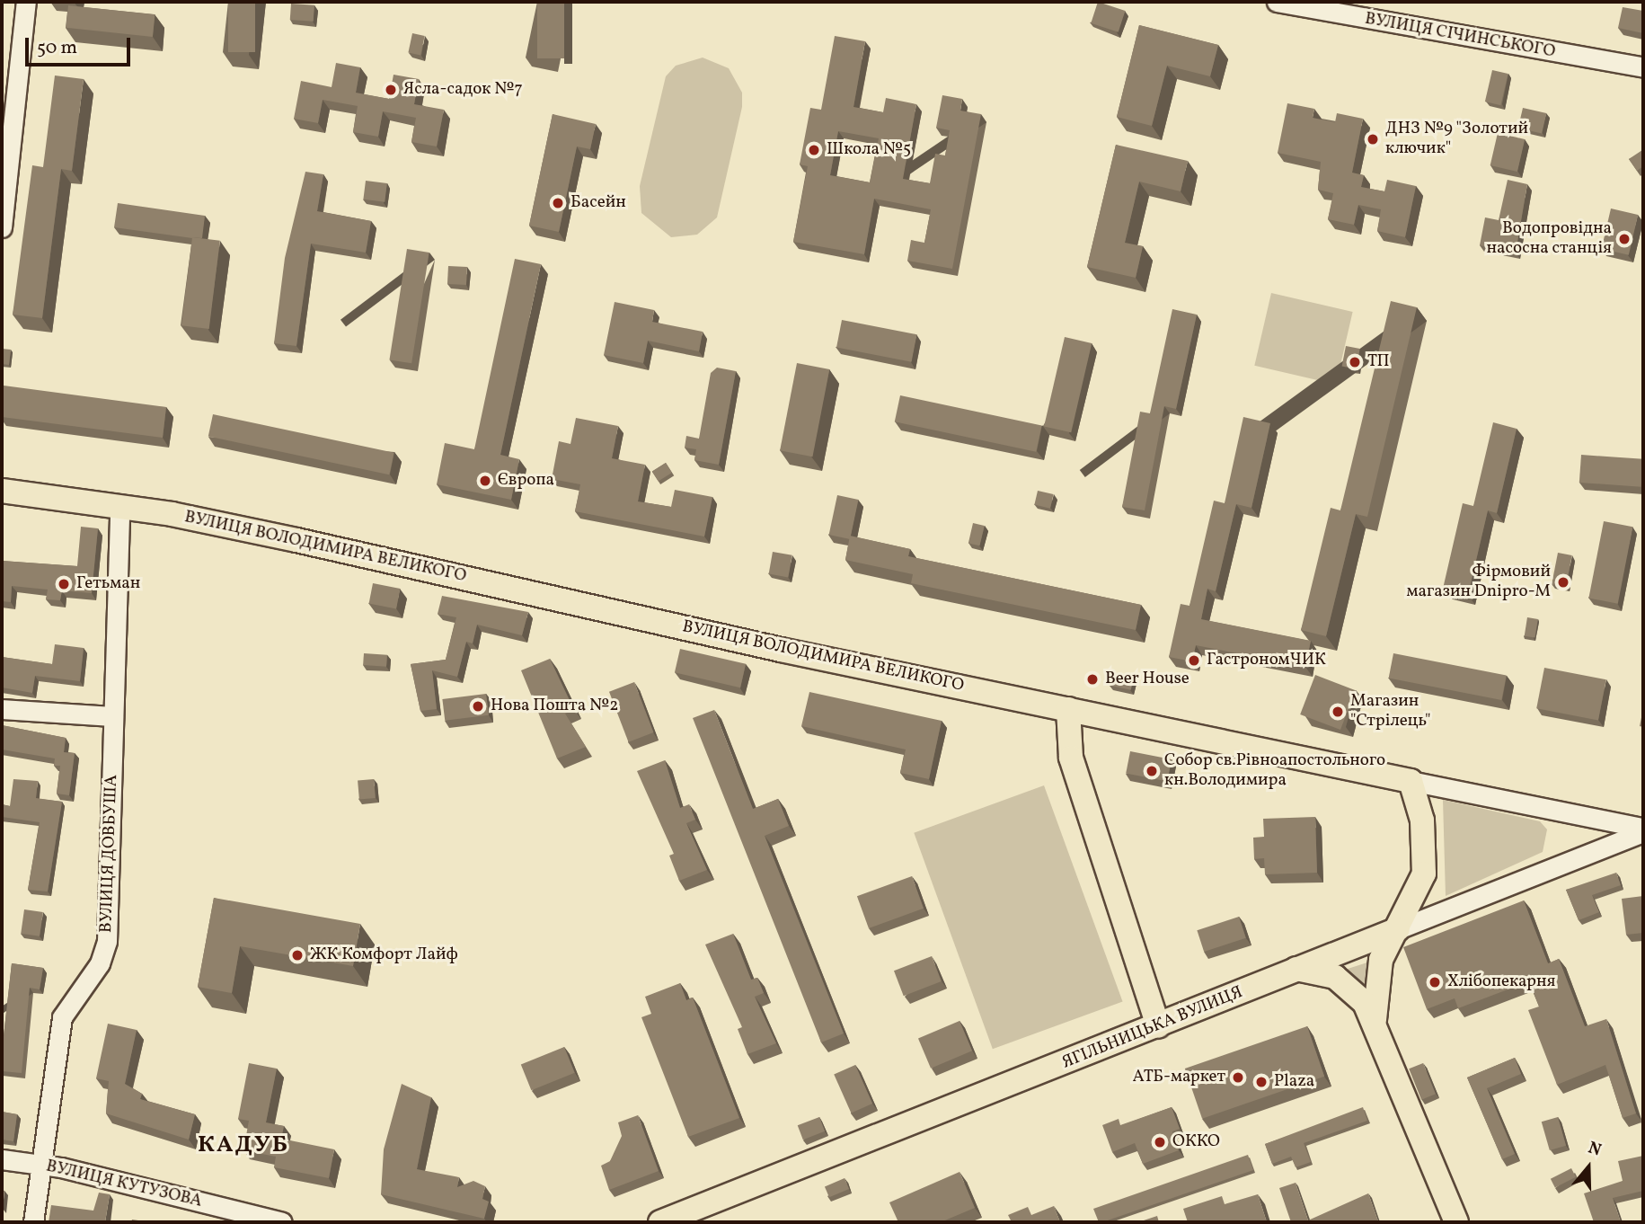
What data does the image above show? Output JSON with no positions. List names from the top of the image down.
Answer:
{
  "streets": {
    "main road": ["ВУЛИЦЯ ВОЛОДИМИРА ВЕЛИКОГО", "ЯГІЛЬНИЦЬКА ВУЛИЦЯ"],
    "street": ["ВУЛИЦЯ СІЧИНСЬКОГО", "ВУЛИЦЯ ДОВБУША", "ВУЛИЦЯ КУТУЗОВА"]
  },
  "crossings": [
    ["ВУЛИЦЯ ВОЛОДИМИРА ВЕЛИКОГО", "ВУЛИЦЯ ДОВБУША"],
    ["ВУЛИЦЯ ВОЛОДИМИРА ВЕЛИКОГО", "ЯГІЛЬНИЦЬКА ВУЛИЦЯ"],
    ["ВУЛИЦЯ ДОВБУША", "ВУЛИЦЯ КУТУЗОВА"]
  ],
  "districts": ["КАДУБ"],
  "places": [
    "Ясла-садок №7",
    "ДНЗ №9 \"Золотий ключик\"",
    "Школа №5",
    "Басейн",
    "Водопровідна насосна станція",
    "ТП",
    "Європа",
    "Фірмовий магазин Dnipro-M",
    "Гетьман",
    "ГастрономЧИК",
    "Beer House",
    "Нова Пошта №2",
    "Магазин \"Стрілець\"",
    "Собор св.Рівноапостольного кн.Володимира",
    "ЖК Комфорт Лайф",
    "Хлібопекарня",
    "АТБ-маркет",
    "Plaza",
    "ОККО"
  ],
  "scale_bar": "50 m",
  "north": "top"
}
